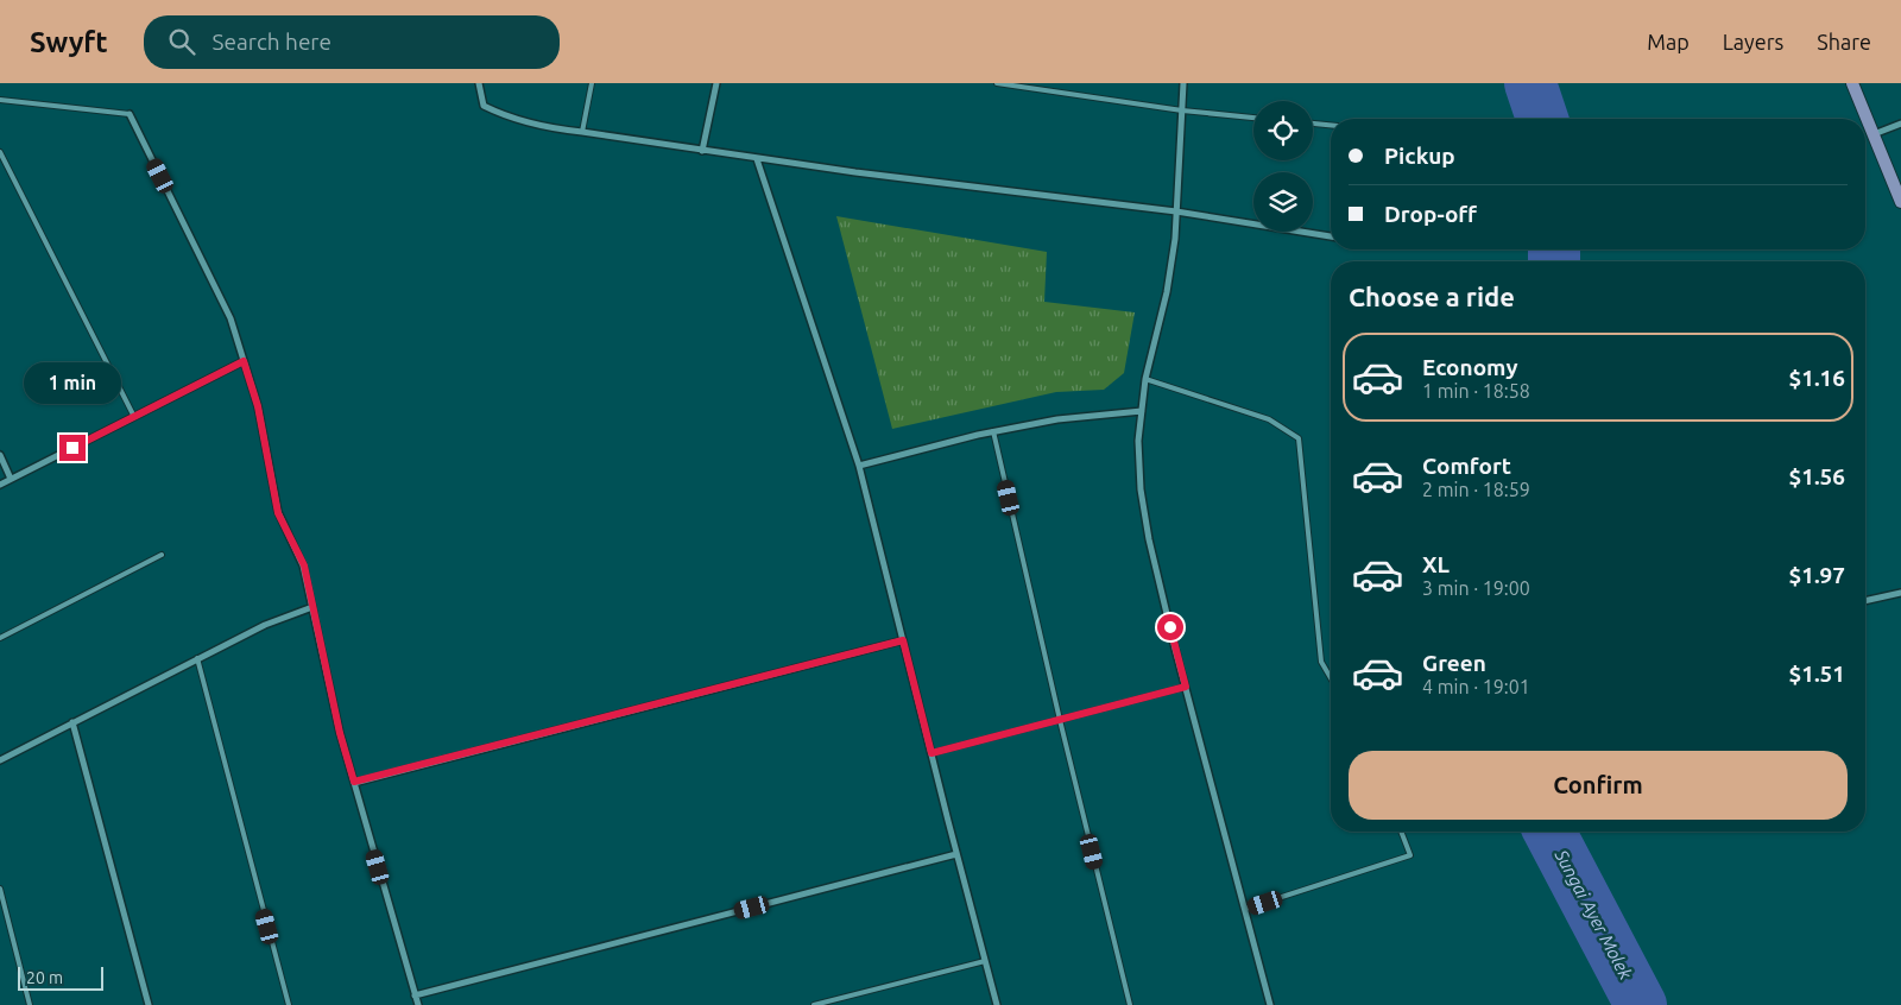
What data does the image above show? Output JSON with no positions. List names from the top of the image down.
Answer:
{
  "water": ["Sungai Ayer Molek"],
  "scale_bar": "20 m",
  "page": {
    "header": "Swyft",
    "search": "Search here",
    "nav": ["Map", "Layers", "Share"],
    "banner": ["Pickup", "Drop-off"],
    "heading": "Choose a ride",
    "list": [
      {
        "name": "Economy",
        "note": "1 min · 18:58",
        "value": "$1.16"
      },
      {
        "name": "Comfort",
        "note": "2 min · 18:59",
        "value": "$1.56"
      },
      {
        "name": "XL",
        "note": "3 min · 19:00",
        "value": "$1.97"
      },
      {
        "name": "Green",
        "note": "4 min · 19:01",
        "value": "$1.51"
      }
    ],
    "bubble": "1 min",
    "buttons": "Confirm",
    "scale": "20 m"
  }
}
